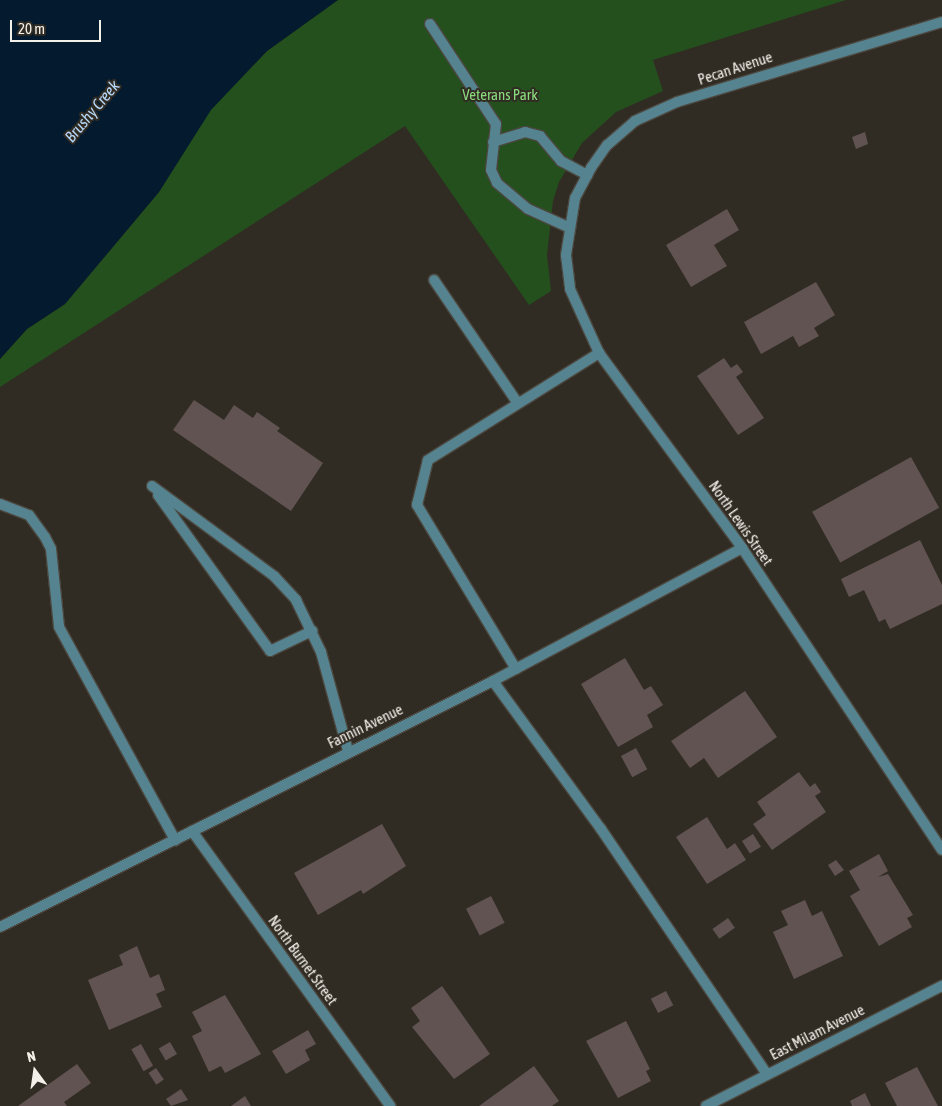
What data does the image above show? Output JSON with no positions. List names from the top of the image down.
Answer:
{
  "streets": {
    "street": [
      "Pecan Avenue",
      "North Lewis Street",
      "Fannin Avenue",
      "North Burnet Street",
      "East Milam Avenue"
    ]
  },
  "crossings": [
    ["Pecan Avenue", "North Lewis Street"],
    ["North Lewis Street", "Fannin Avenue"],
    ["Fannin Avenue", "North Burnet Street"]
  ],
  "water": ["Brushy Creek"],
  "parks": ["Veterans Park"],
  "scale_bar": "20 m",
  "north": "top"
}
